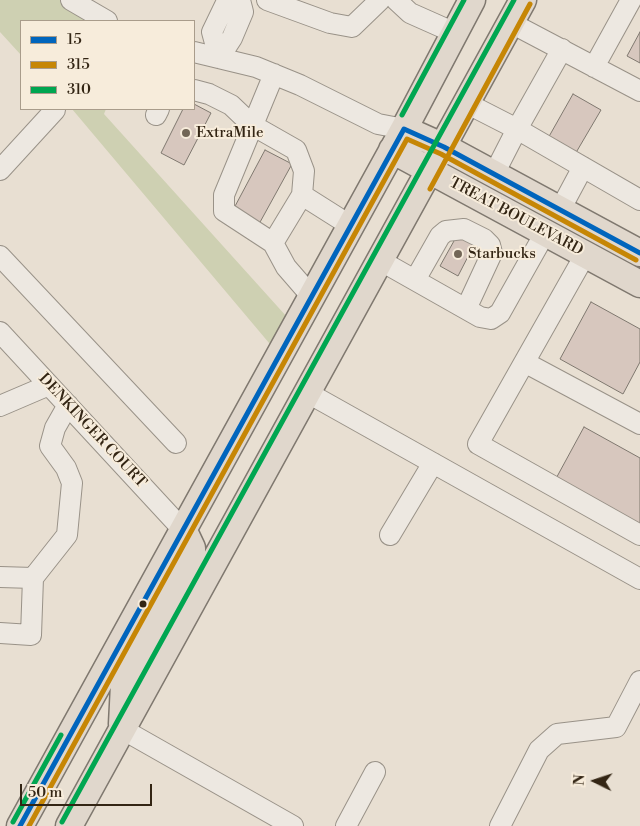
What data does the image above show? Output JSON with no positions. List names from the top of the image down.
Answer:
{
  "streets": {
    "main road": ["TREAT BOULEVARD"],
    "street": ["DENKINGER COURT"]
  },
  "places": ["ExtraMile", "Starbucks"],
  "lines": ["transit line 310", "transit line 315", "transit line 15"],
  "legend": ["15", "315", "310"],
  "scale_bar": "50 m",
  "north": "left"
}
